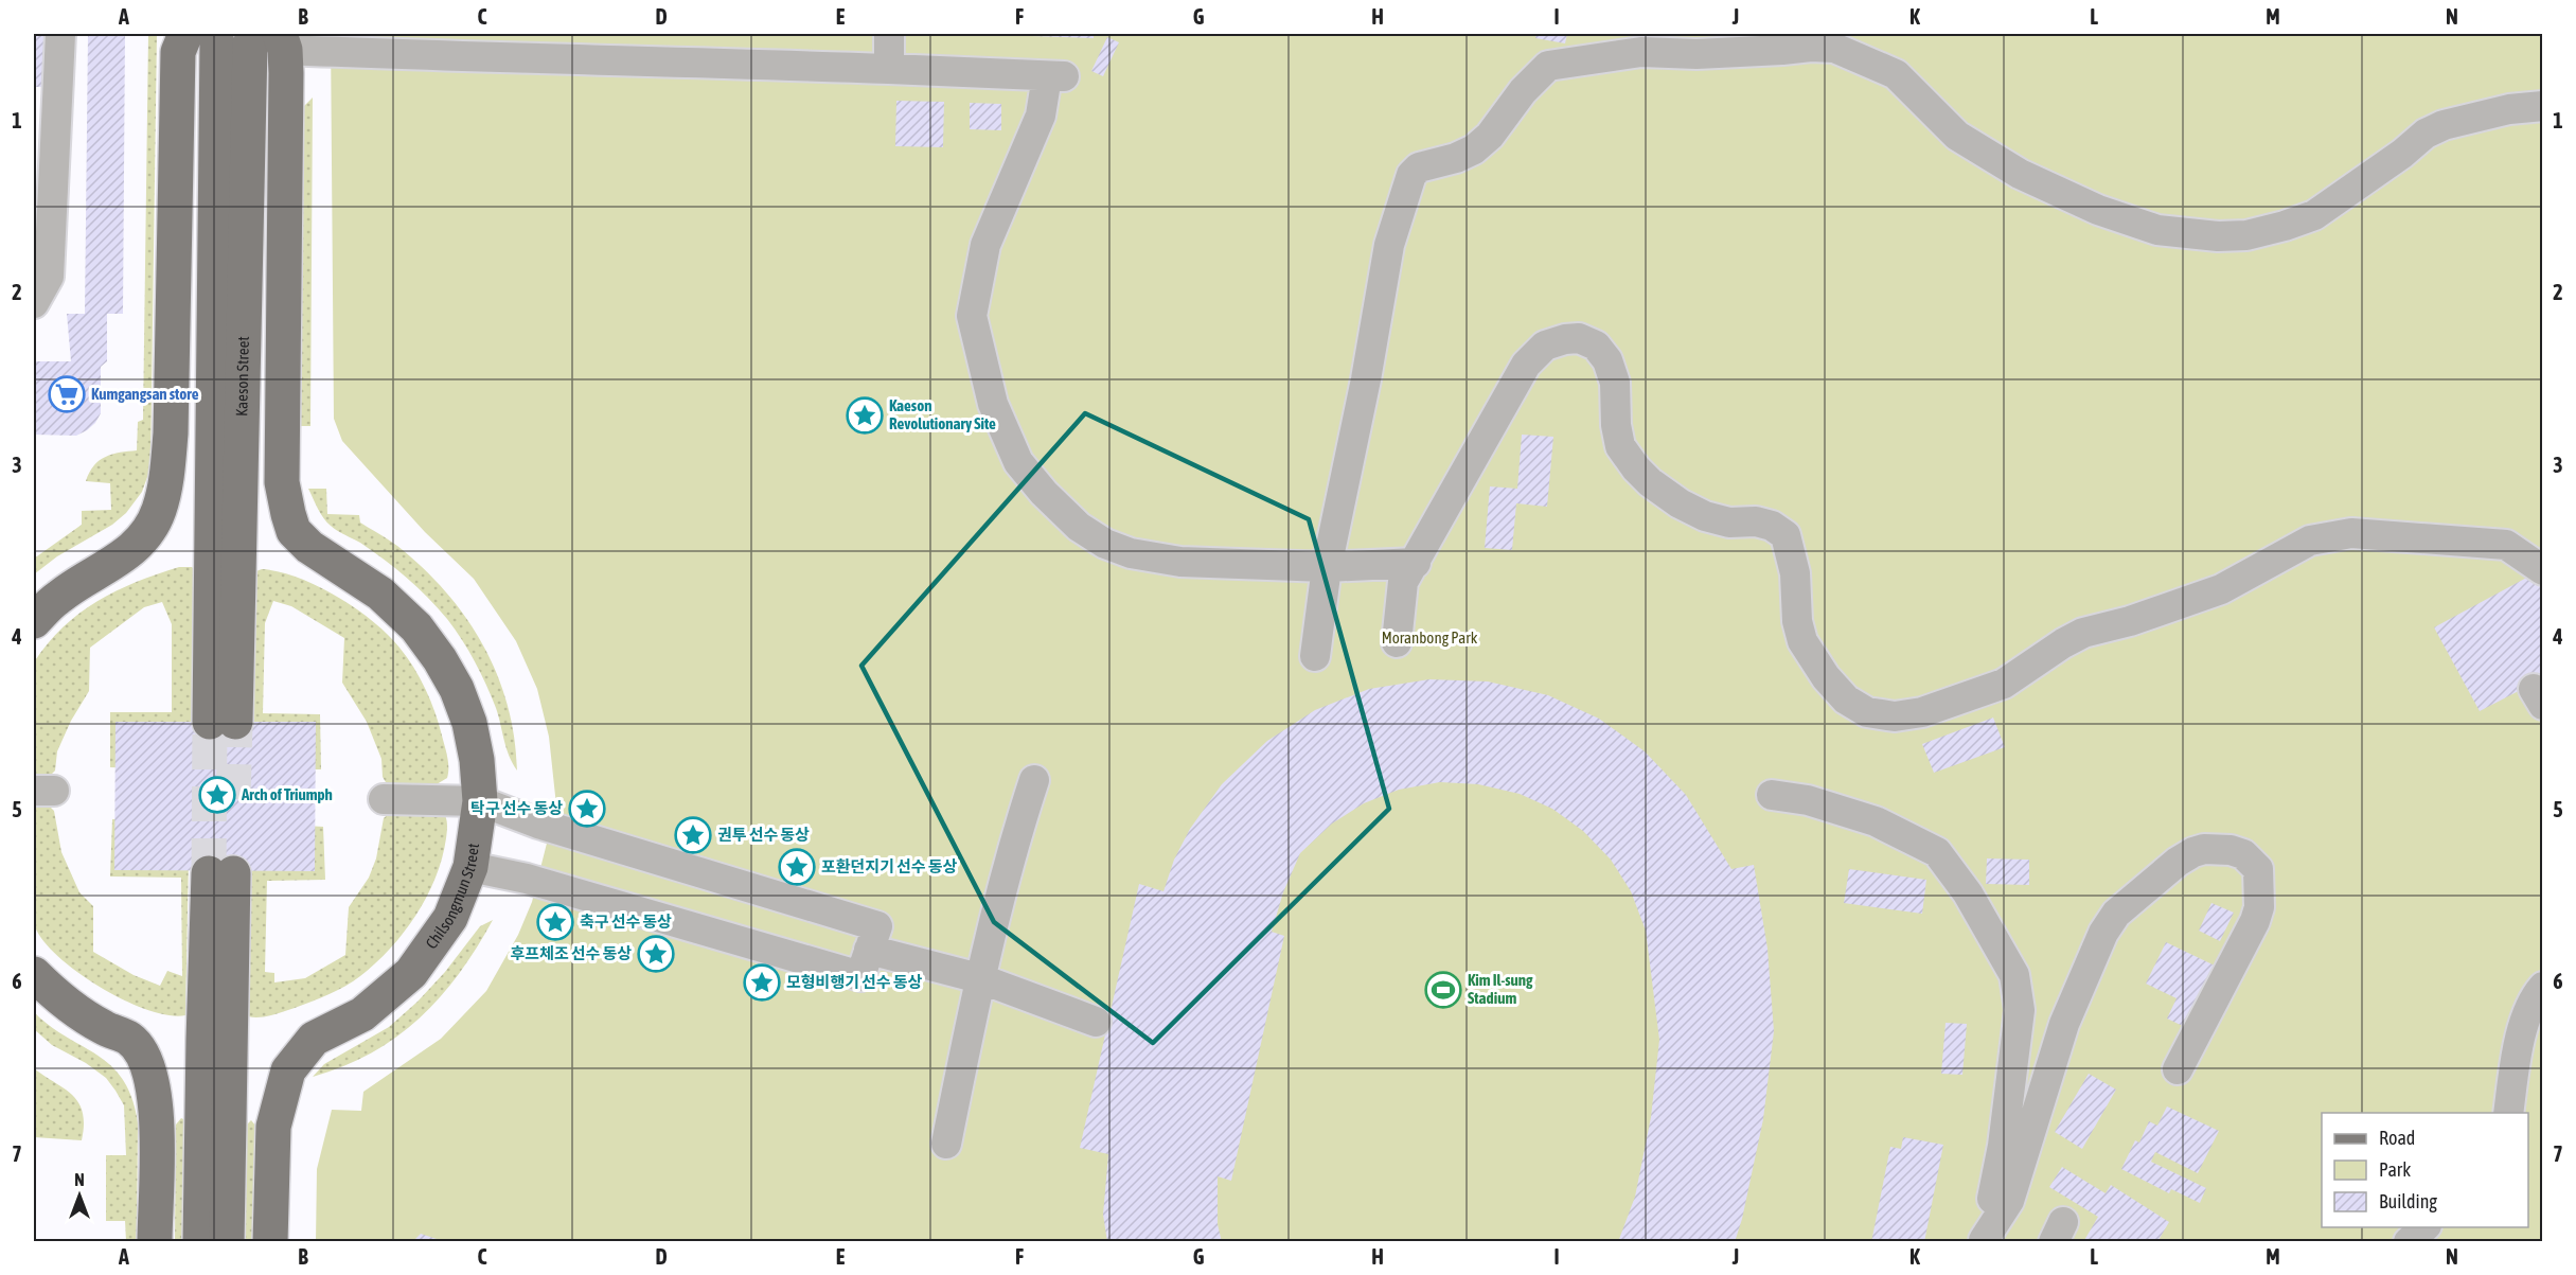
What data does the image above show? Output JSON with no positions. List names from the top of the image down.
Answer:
{
  "streets": {
    "main road": ["Kaeson Street", "Chilsongmun Street"]
  },
  "parks": ["Moranbong Park"],
  "places": {
    "supermarket": ["Kumgangsan store"],
    "place": [
      "Kaeson Revolutionary Site",
      "Arch of Triumph",
      "탁구 선수 동상",
      "권투 선수 동상",
      "포환던지기 선수 동상",
      "축구 선수 동상",
      "후프체조 선수 동상",
      "모형비행기 선수 동상"
    ],
    "sports": ["Kim Il-sung Stadium"]
  },
  "legend": ["Road", "Park", "Building"],
  "north": "top",
  "grid": {
    "columns": [
      "A",
      "B",
      "C",
      "D",
      "E",
      "F",
      "G",
      "H",
      "I",
      "J",
      "K",
      "L",
      "M",
      "N"
    ],
    "rows": [
      "1",
      "2",
      "3",
      "4",
      "5",
      "6",
      "7"
    ]
  }
}
